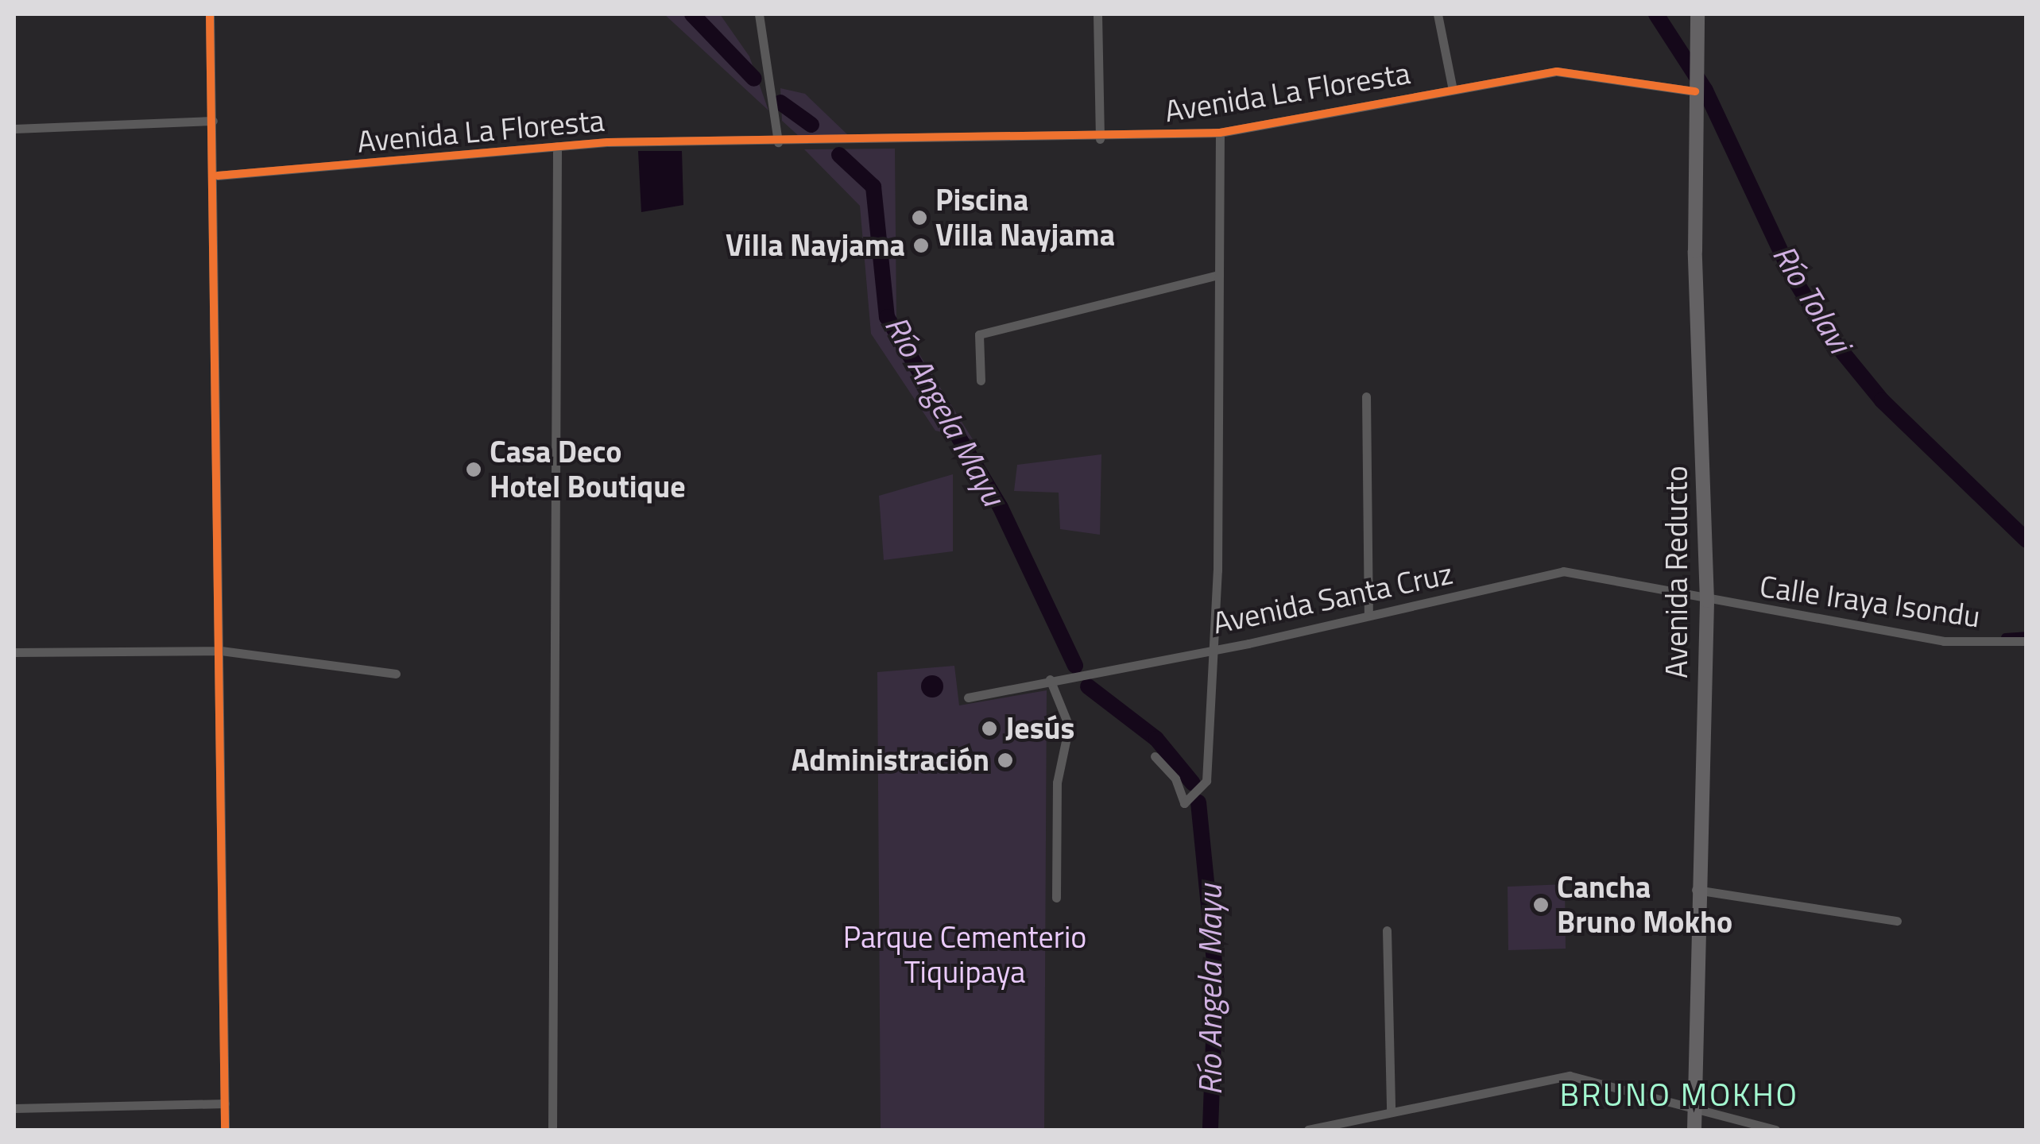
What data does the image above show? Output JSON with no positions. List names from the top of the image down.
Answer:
{
  "streets": {
    "main road": ["Avenida Reducto"],
    "street": ["Avenida La Floresta", "Avenida Santa Cruz", "Calle Iraya Isondu"]
  },
  "crossings": [
    ["Avenida La Floresta", "Avenida Reducto"],
    ["Avenida Reducto", "Avenida Santa Cruz"],
    ["Avenida Reducto", "Calle Iraya Isondu"],
    ["Avenida Santa Cruz", "Calle Iraya Isondu"]
  ],
  "districts": ["BRUNO MOKHO"],
  "water": ["Río Tolavi", "Río Angela Mayu"],
  "parks": ["Parque Cementerio Tiquipaya"],
  "places": [
    "Piscina Villa Nayjama",
    "Villa Nayjama",
    "Casa Deco Hotel Boutique",
    "Jesús",
    "Administración",
    "Cancha Bruno Mokho"
  ]
}
